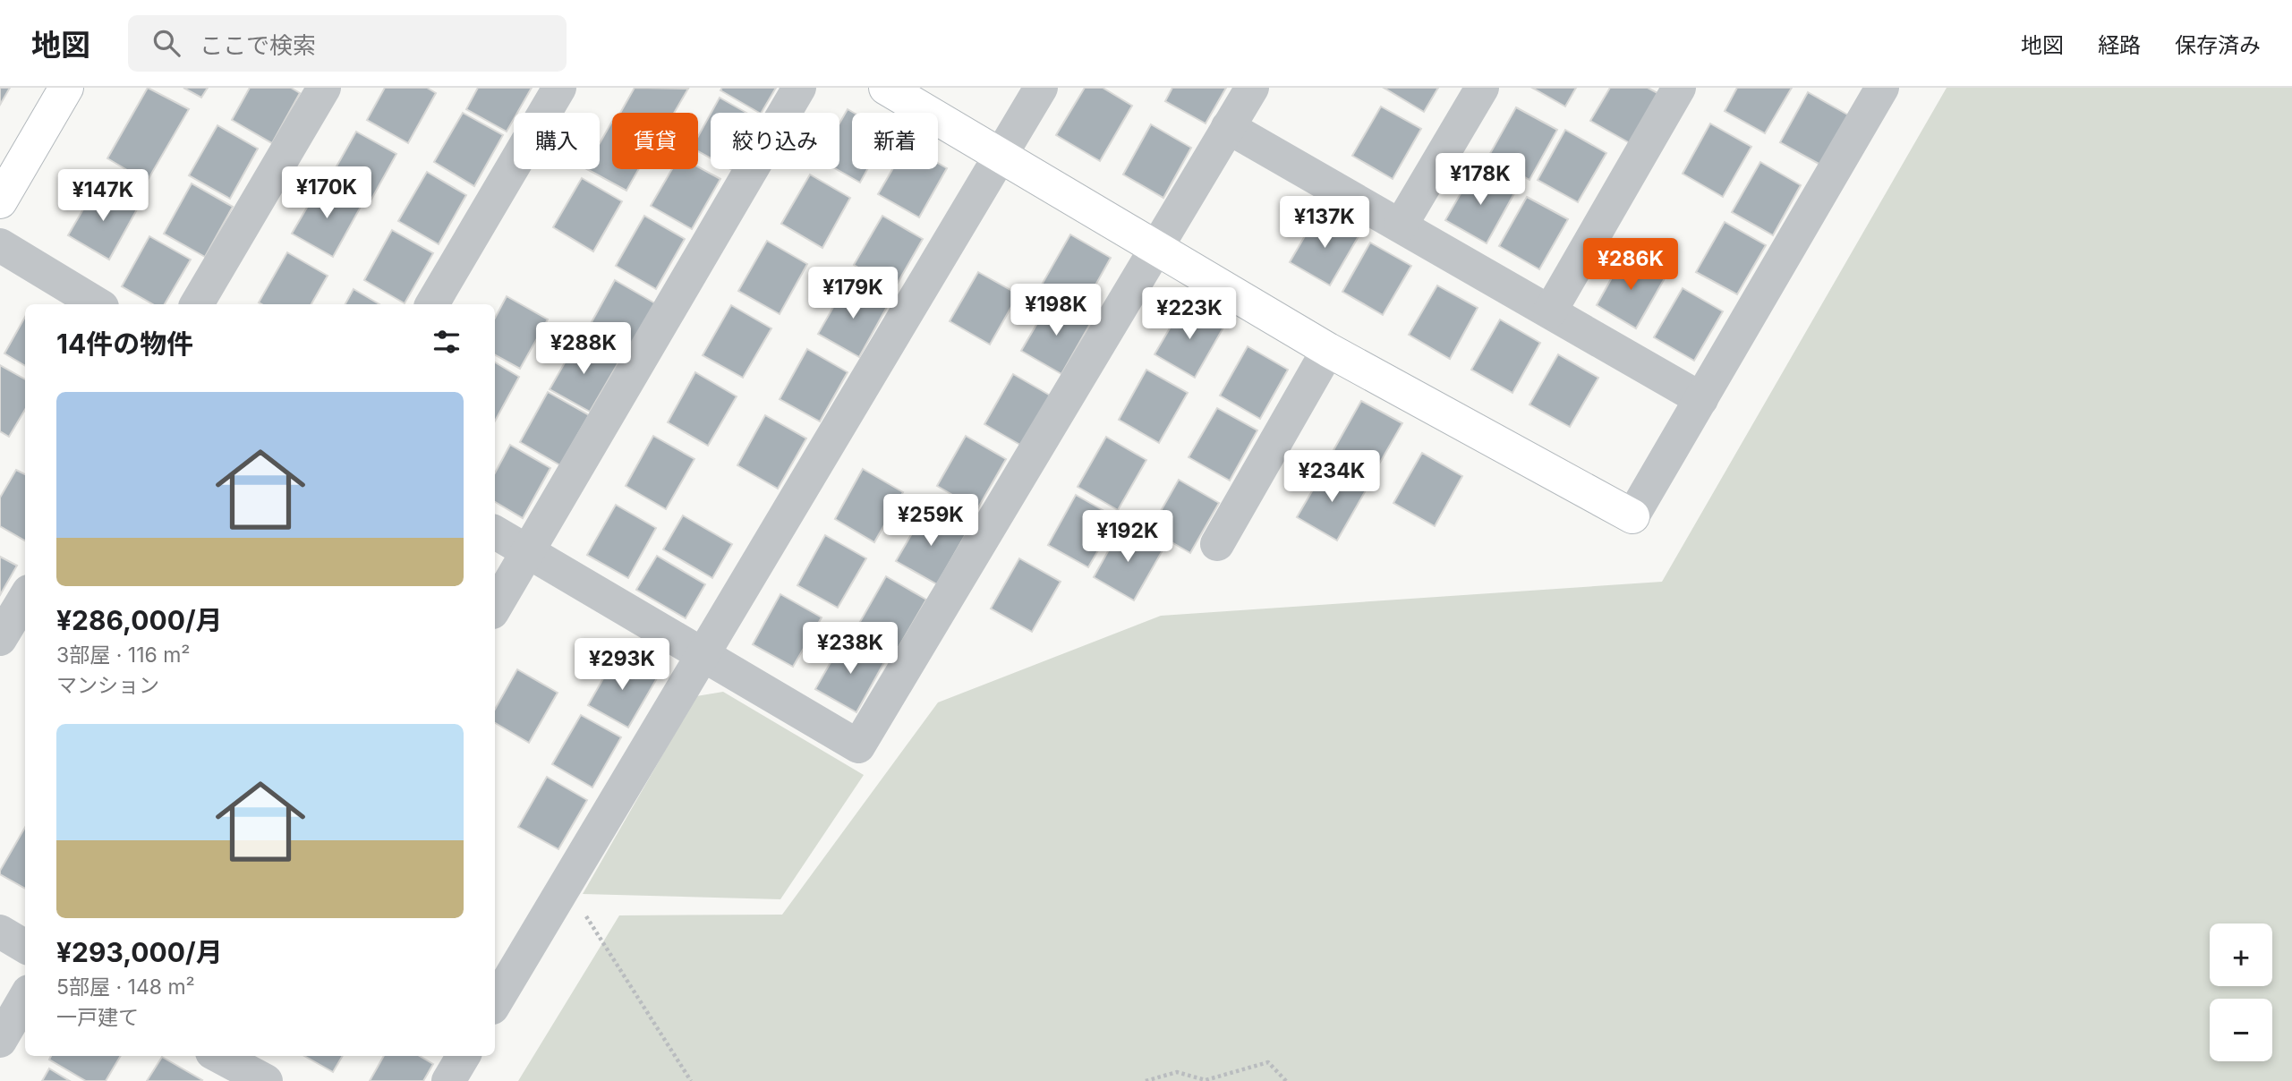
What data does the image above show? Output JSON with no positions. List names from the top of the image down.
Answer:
{
  "page": {
    "header": "地図",
    "search": "ここで検索",
    "nav": ["地図", "経路", "保存済み"],
    "chip": [
      "購入",
      "賃貸",
      "絞り込み",
      "新着"
    ],
    "price": [
      "¥178K",
      "¥170K",
      "¥147K",
      "¥137K",
      "¥286K",
      "¥179K",
      "¥198K",
      "¥223K",
      "¥288K",
      "¥234K",
      "¥259K",
      "¥192K",
      "¥238K",
      "¥293K"
    ],
    "heading": "14件の物件",
    "list": [
      {
        "name": "¥286,000/月",
        "note": "3部屋 · 116 m² · マンション"
      },
      {
        "name": "¥293,000/月",
        "note": "5部屋 · 148 m² · 一戸建て"
      }
    ],
    "map_buttons": ["+", "−"]
  }
}
